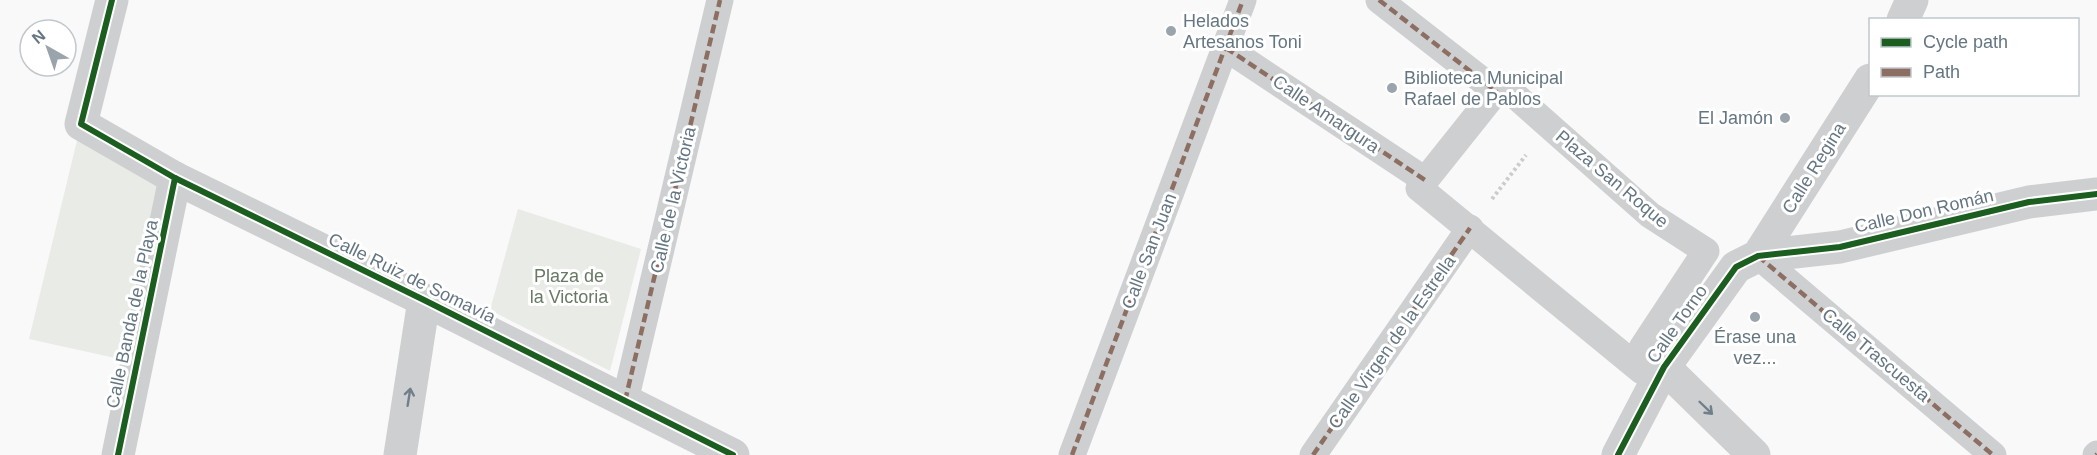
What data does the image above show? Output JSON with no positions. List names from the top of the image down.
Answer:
{
  "streets": {
    "street": [
      "Calle Amargura",
      "Calle Regina",
      "Plaza San Roque",
      "Calle de la Victoria",
      "Calle Don Román",
      "Calle San Juan",
      "Calle Ruiz de Somavía",
      "Calle Banda de la Playa",
      "Calle Torno",
      "Calle Virgen de la Estrella",
      "Calle Trascuesta"
    ]
  },
  "crossings": [
    ["Calle Amargura", "Plaza San Roque"],
    ["Calle Amargura", "Calle San Juan"],
    ["Calle Regina", "Calle Don Román"],
    ["Calle Regina", "Calle Torno"],
    ["Calle Regina", "Calle Trascuesta"],
    ["Plaza San Roque", "Calle Virgen de la Estrella"],
    ["Calle de la Victoria", "Calle Ruiz de Somavía"],
    ["Calle Don Román", "Calle Torno"],
    ["Calle Don Román", "Calle Trascuesta"],
    ["Calle Ruiz de Somavía", "Calle Banda de la Playa"],
    ["Calle Torno", "Calle Trascuesta"]
  ],
  "parks": ["Plaza de la Victoria"],
  "places": [
    "Helados Artesanos Toni",
    "Biblioteca Municipal Rafael de Pablos",
    "El Jamón",
    "Érase una vez..."
  ],
  "legend": ["Cycle path", "Path"],
  "north": "top left"
}
